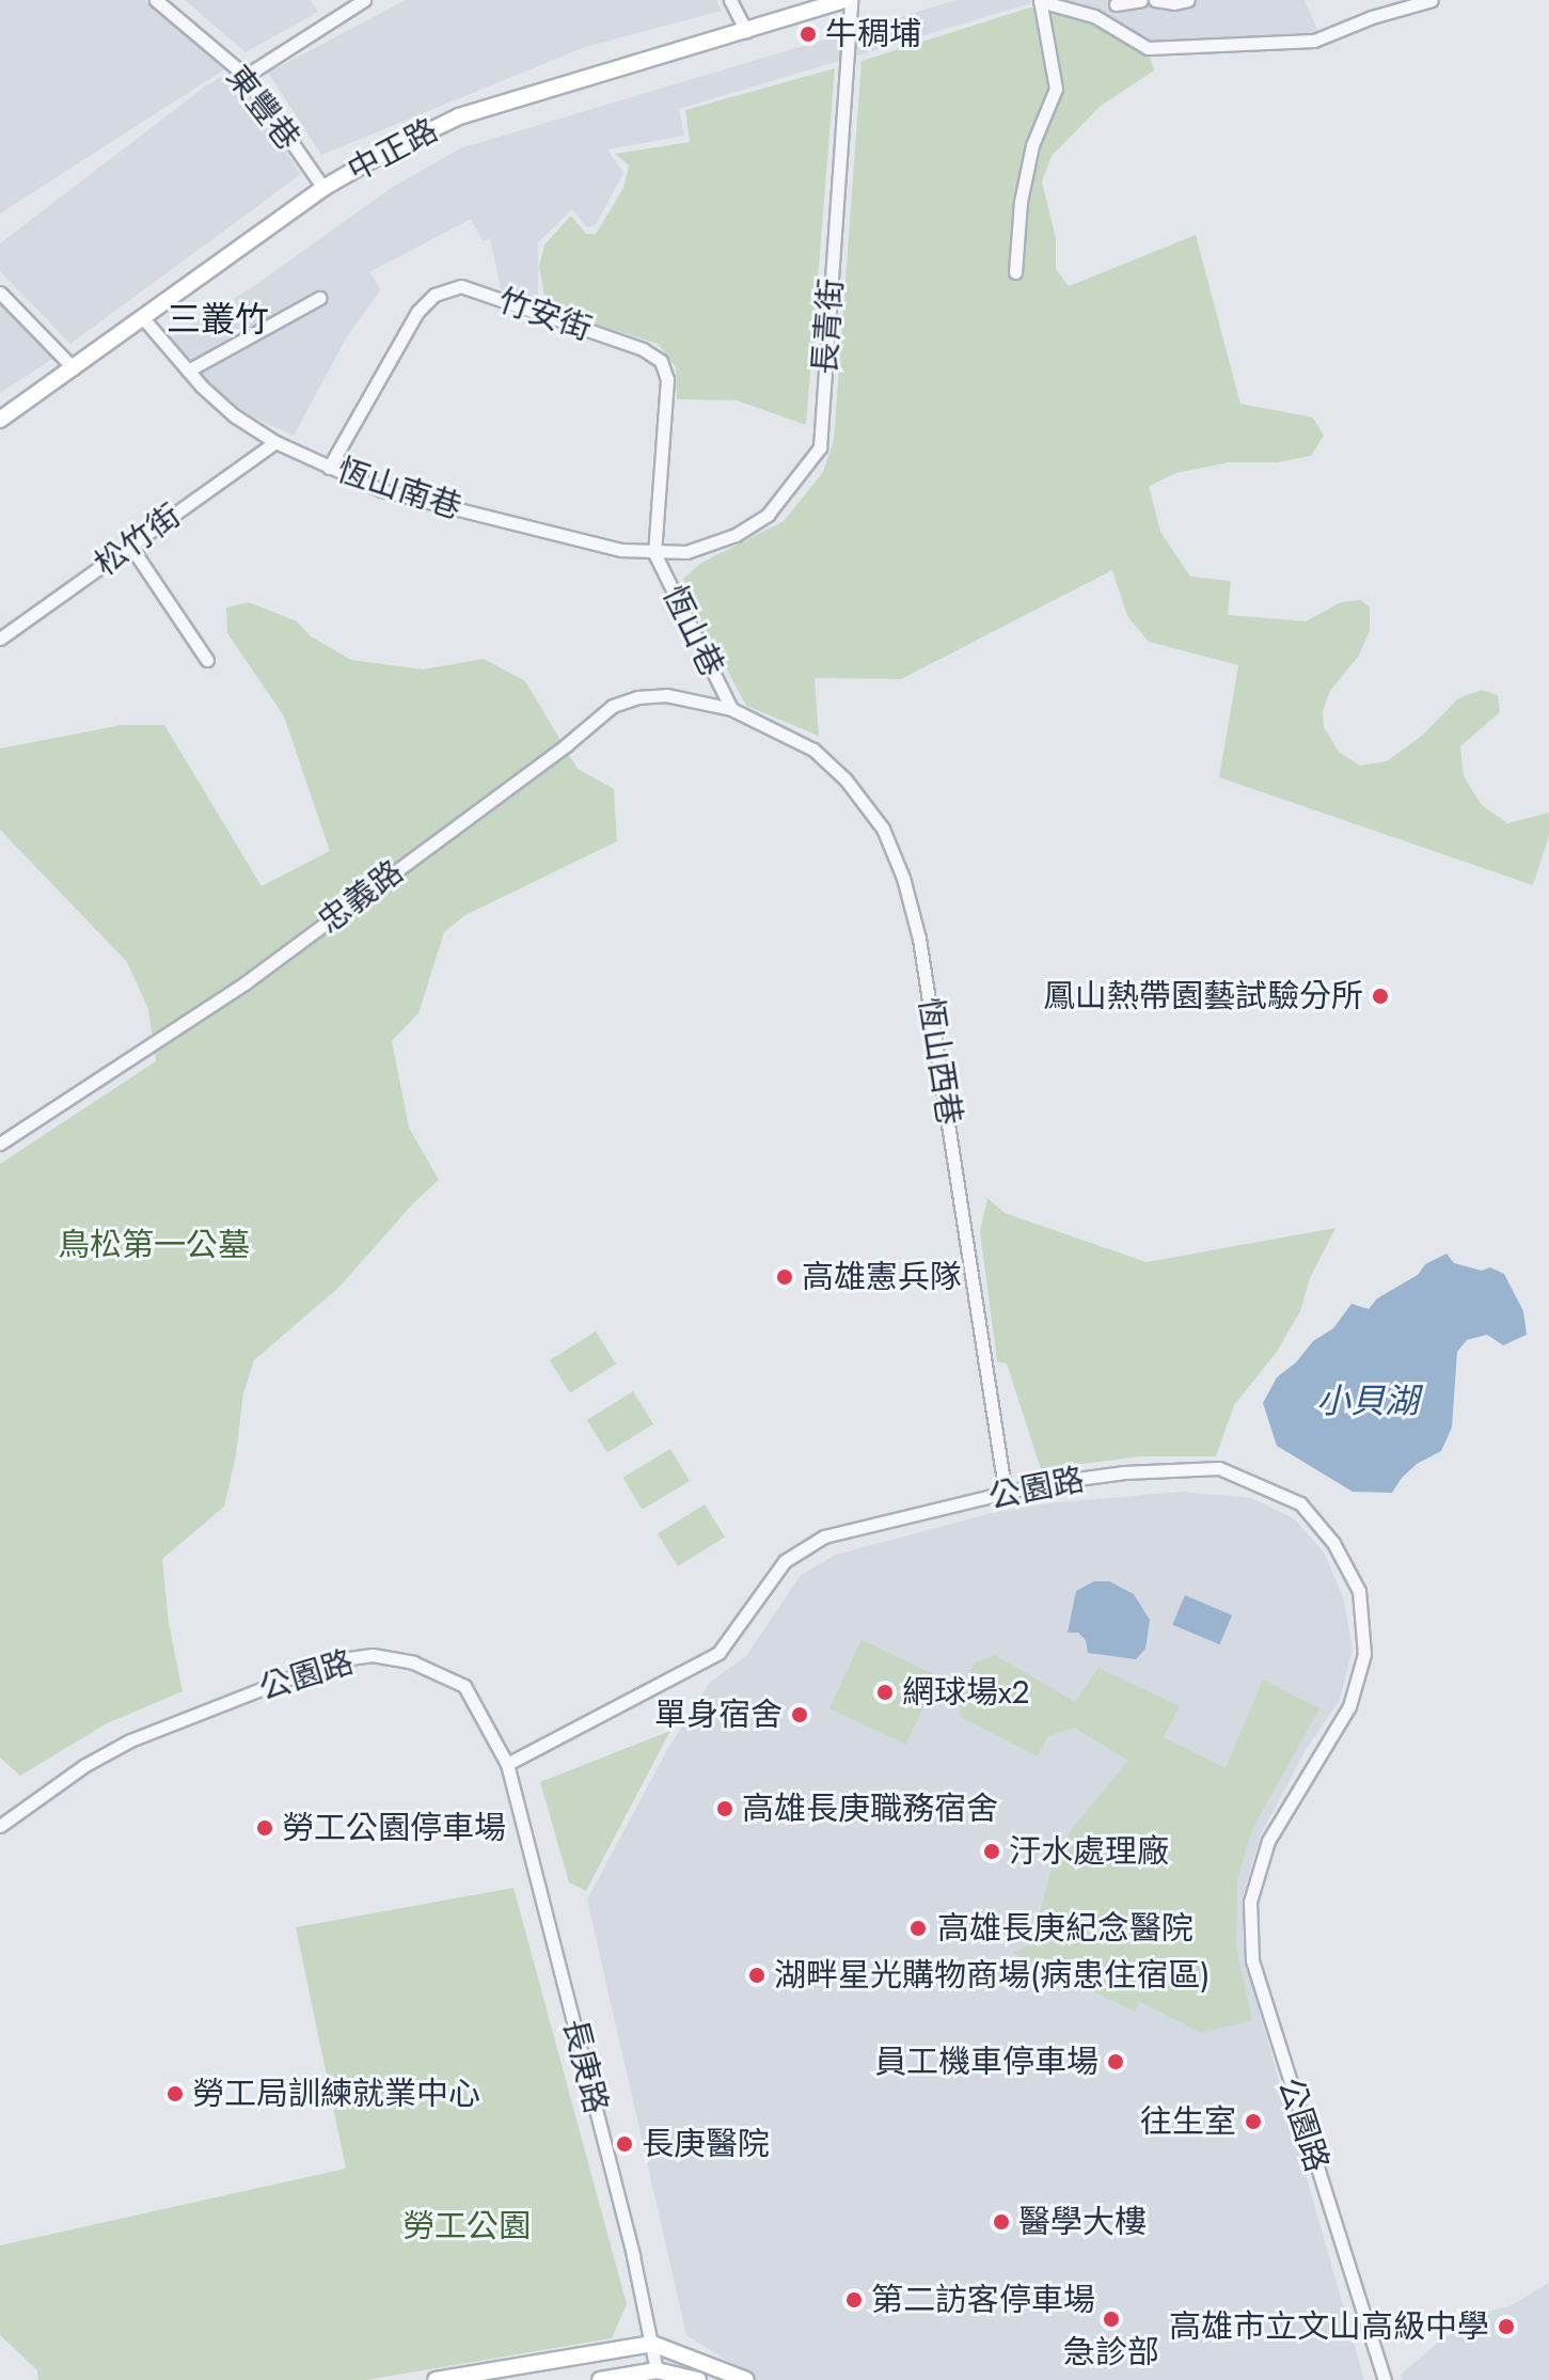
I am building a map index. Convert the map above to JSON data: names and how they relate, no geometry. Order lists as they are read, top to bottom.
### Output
{
  "streets": {
    "main road": ["中正路"],
    "street": [
      "東豐巷",
      "竹安街",
      "長青街",
      "恆山南巷",
      "松竹街",
      "恆山巷",
      "忠義路",
      "恆山西巷",
      "公園路",
      "長庚路"
    ]
  },
  "crossings": [
    ["東豐巷", "中正路"],
    ["中正路", "恆山南巷"],
    ["竹安街", "長青街"],
    ["竹安街", "恆山南巷"],
    ["竹安街", "恆山巷"],
    ["長青街", "恆山南巷"],
    ["長青街", "恆山巷"],
    ["恆山南巷", "松竹街"],
    ["恆山南巷", "恆山巷"],
    ["恆山巷", "忠義路"],
    ["恆山巷", "恆山西巷"],
    ["忠義路", "恆山西巷"],
    ["恆山西巷", "公園路"],
    ["公園路", "長庚路"]
  ],
  "districts": ["三叢竹"],
  "water": ["小貝湖"],
  "parks": ["鳥松第一公墓", "勞工公園"],
  "places": [
    "牛稠埔",
    "鳳山熱帶園藝試驗分所",
    "高雄憲兵隊",
    "網球場x2",
    "單身宿舍",
    "高雄長庚職務宿舍",
    "勞工公園停車場",
    "汙水處理廠",
    "高雄長庚紀念醫院",
    "湖畔星光購物商場(病患住宿區)",
    "員工機車停車場",
    "勞工局訓練就業中心",
    "往生室",
    "長庚醫院",
    "醫學大樓",
    "第二訪客停車場",
    "急診部",
    "高雄市立文山高級中學"
  ]
}
